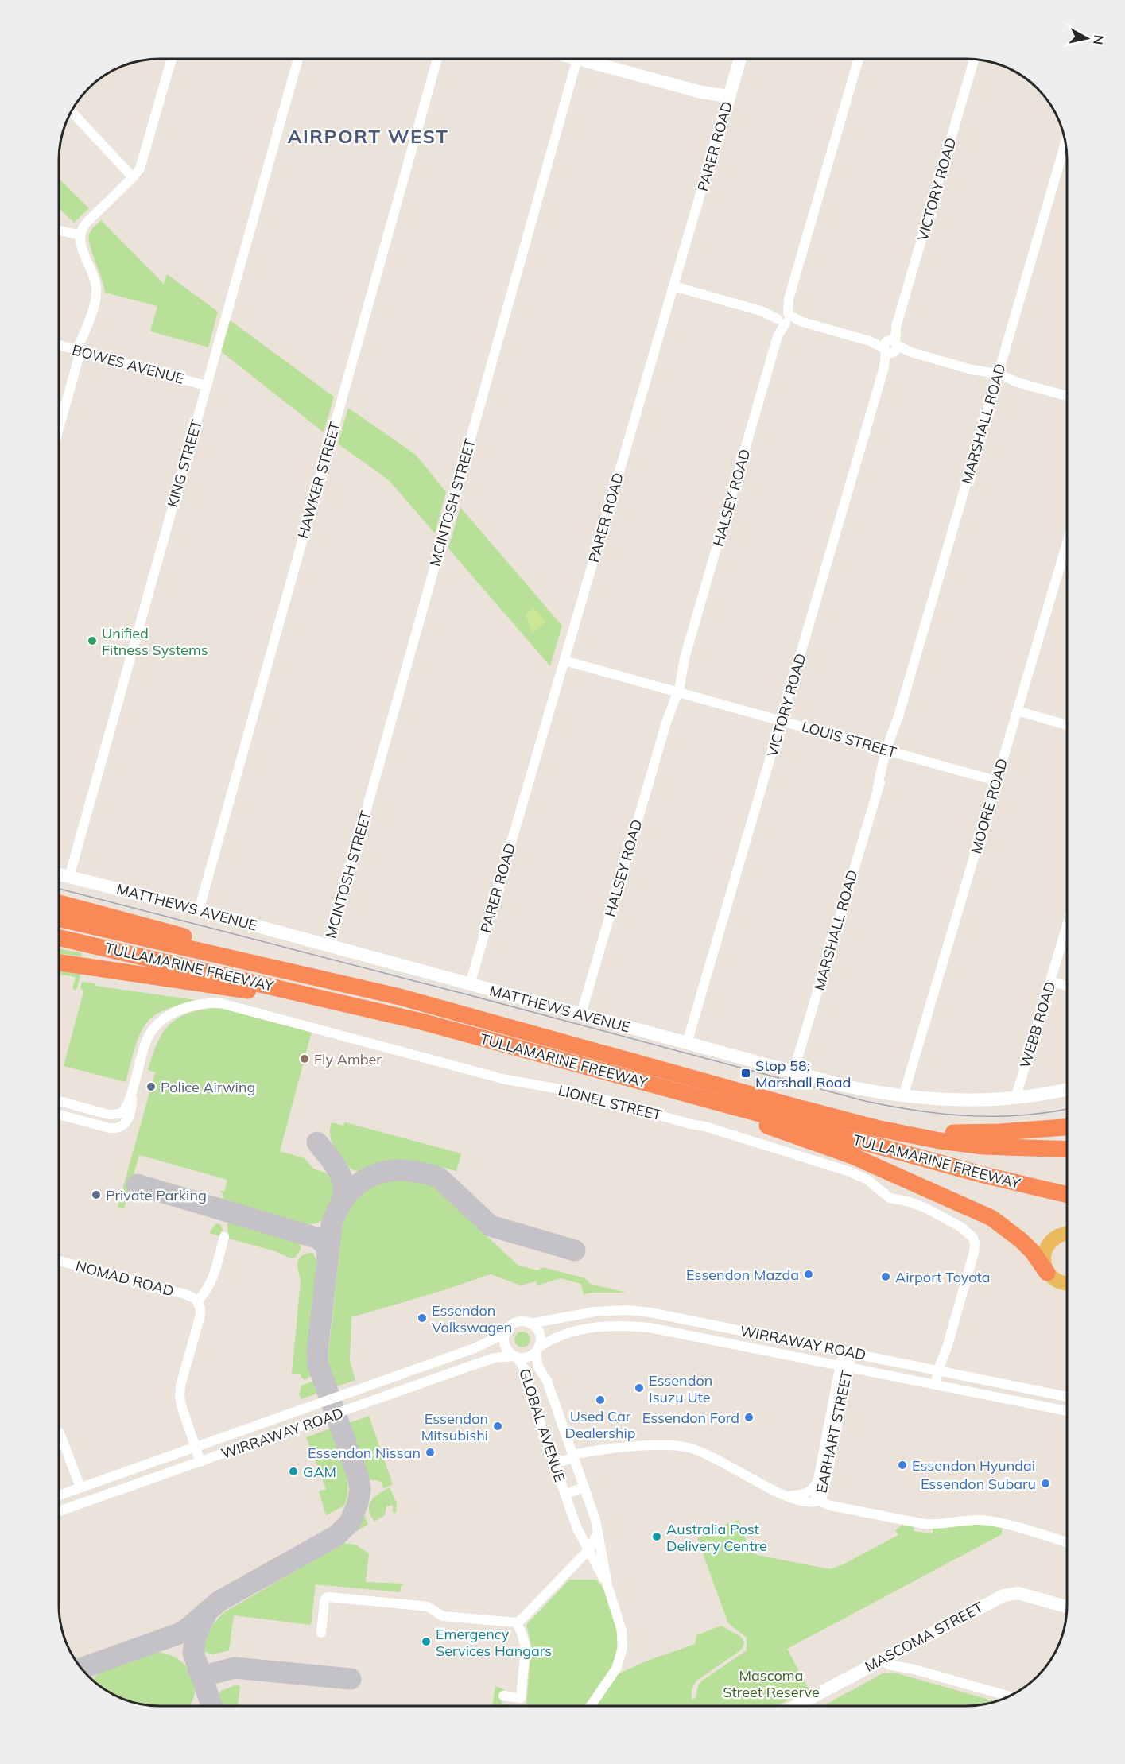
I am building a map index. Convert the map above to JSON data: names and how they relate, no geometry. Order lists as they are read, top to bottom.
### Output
{
  "streets": {
    "highway": ["TULLAMARINE FREEWAY"],
    "main road": ["PARER ROAD", "MATTHEWS AVENUE", "MASCOMA STREET"],
    "street": [
      "VICTORY ROAD",
      "BOWES AVENUE",
      "MARSHALL ROAD",
      "KING STREET",
      "HAWKER STREET",
      "HALSEY ROAD",
      "MCINTOSH STREET",
      "LOUIS STREET",
      "MOORE ROAD",
      "WEBB ROAD",
      "LIONEL STREET",
      "NOMAD ROAD",
      "WIRRAWAY ROAD",
      "GLOBAL AVENUE",
      "EARHART STREET"
    ]
  },
  "crossings": [
    ["PARER ROAD", "LOUIS STREET"],
    ["PARER ROAD", "MATTHEWS AVENUE"],
    ["VICTORY ROAD", "LOUIS STREET"],
    ["VICTORY ROAD", "MATTHEWS AVENUE"],
    ["BOWES AVENUE", "KING STREET"],
    ["MARSHALL ROAD", "LOUIS STREET"],
    ["MARSHALL ROAD", "MATTHEWS AVENUE"],
    ["KING STREET", "MATTHEWS AVENUE"],
    ["HAWKER STREET", "MATTHEWS AVENUE"],
    ["HALSEY ROAD", "LOUIS STREET"],
    ["HALSEY ROAD", "MATTHEWS AVENUE"],
    ["MCINTOSH STREET", "MATTHEWS AVENUE"],
    ["LOUIS STREET", "MOORE ROAD"],
    ["MOORE ROAD", "MATTHEWS AVENUE"],
    ["MATTHEWS AVENUE", "WEBB ROAD"],
    ["LIONEL STREET", "WIRRAWAY ROAD"],
    ["WIRRAWAY ROAD", "GLOBAL AVENUE"],
    ["WIRRAWAY ROAD", "EARHART STREET"],
    ["GLOBAL AVENUE", "EARHART STREET"]
  ],
  "districts": ["AIRPORT WEST"],
  "parks": ["Mascoma Street Reserve"],
  "places": {
    "other": [
      "Unified Fitness Systems",
      "Fly Amber",
      "Police Airwing",
      "Private Parking",
      "Essendon Mazda",
      "Airport Toyota",
      "Essendon Volkswagen",
      "Essendon Isuzu Ute",
      "Used Car Dealership",
      "Essendon Ford",
      "Essendon Mitsubishi",
      "Essendon Nissan",
      "Essendon Hyundai",
      "GAM",
      "Essendon Subaru",
      "Australia Post Delivery Centre",
      "Emergency Services Hangars"
    ],
    "transit": ["Stop 58: Marshall Road"]
  },
  "north": "right"
}
